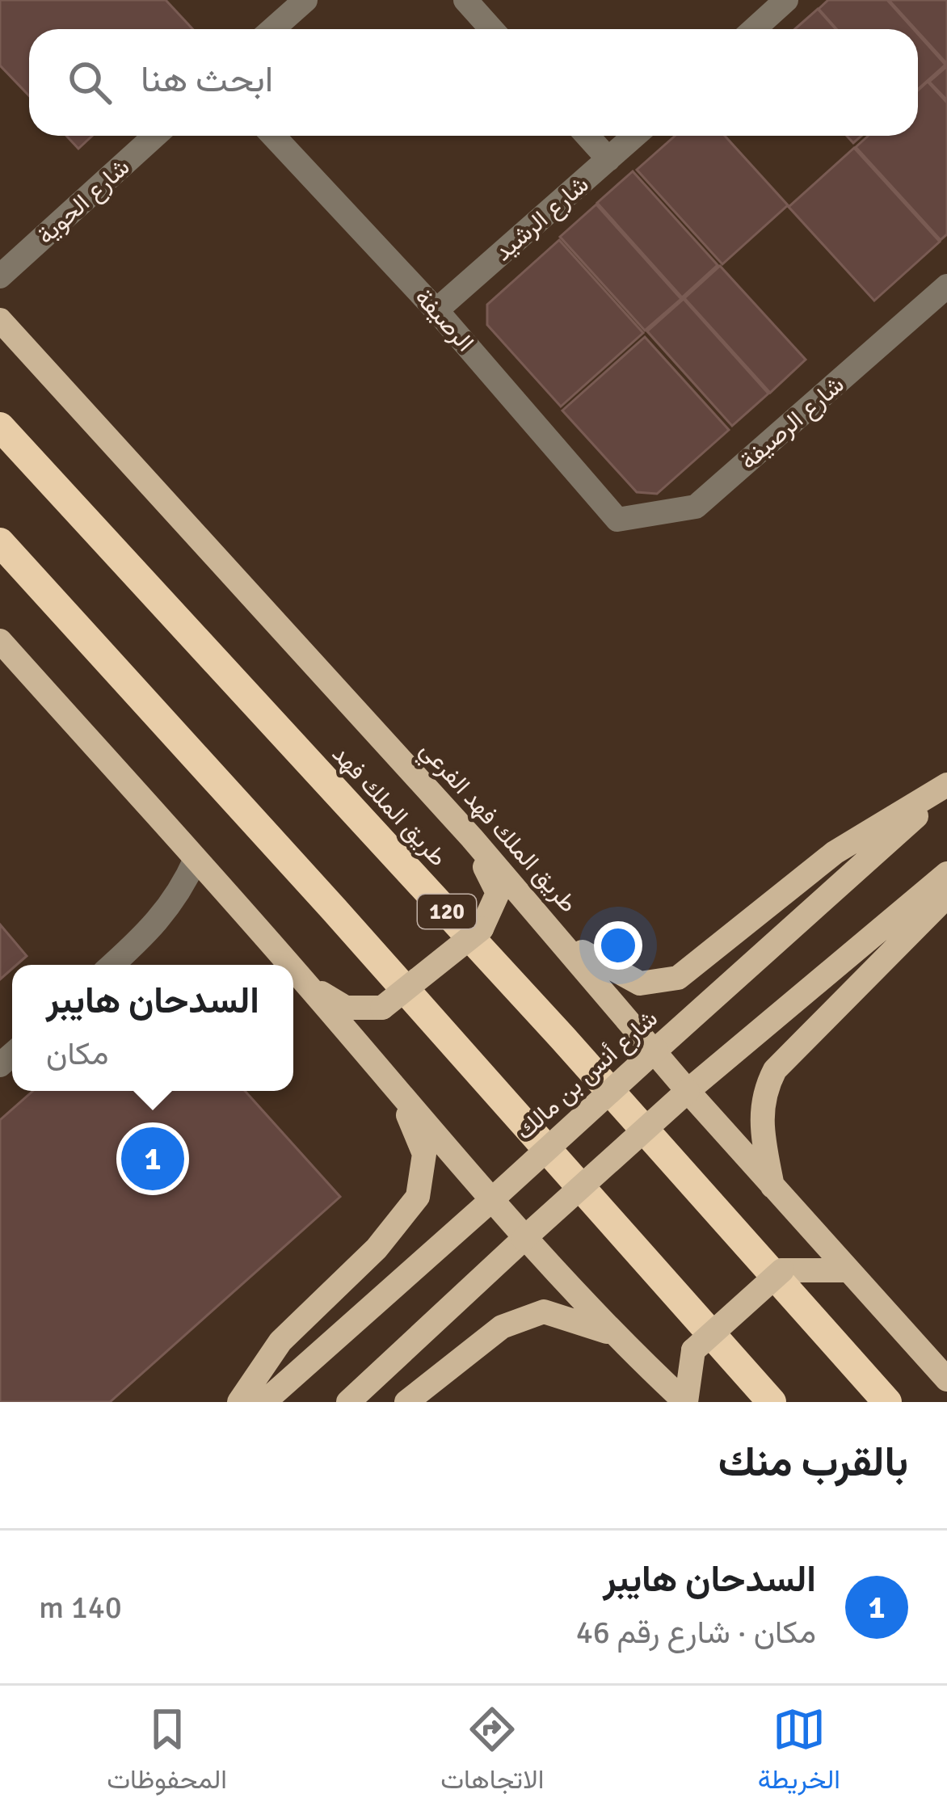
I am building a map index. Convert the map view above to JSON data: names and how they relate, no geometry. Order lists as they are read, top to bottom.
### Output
{
  "streets": {
    "highway": ["طريق الملك فهد", "120"],
    "main road": ["طريق الملك فهد الفرعي", "شارع أنس بن مالك"],
    "street": [
      "شارع الحوية",
      "شارع الرشيد",
      "الرصيفة",
      "شارع الرصيفة"
    ]
  },
  "crossings": [
    ["شارع الرشيد", "الرصيفة"],
    ["الرصيفة", "شارع الرصيفة"],
    ["طريق الملك فهد الفرعي", "شارع أنس بن مالك"]
  ],
  "page": {
    "search": "ابحث هنا",
    "popup": ["السدحان هايبر", "مكان"],
    "pins": "1",
    "heading": "بالقرب منك",
    "list": [
      {
        "mark": "1",
        "name": "السدحان هايبر",
        "note": "مكان · شارع رقم 46",
        "value": "140 m"
      }
    ],
    "nav": ["الخريطة", "الاتجاهات", "المحفوظات"]
  }
}
